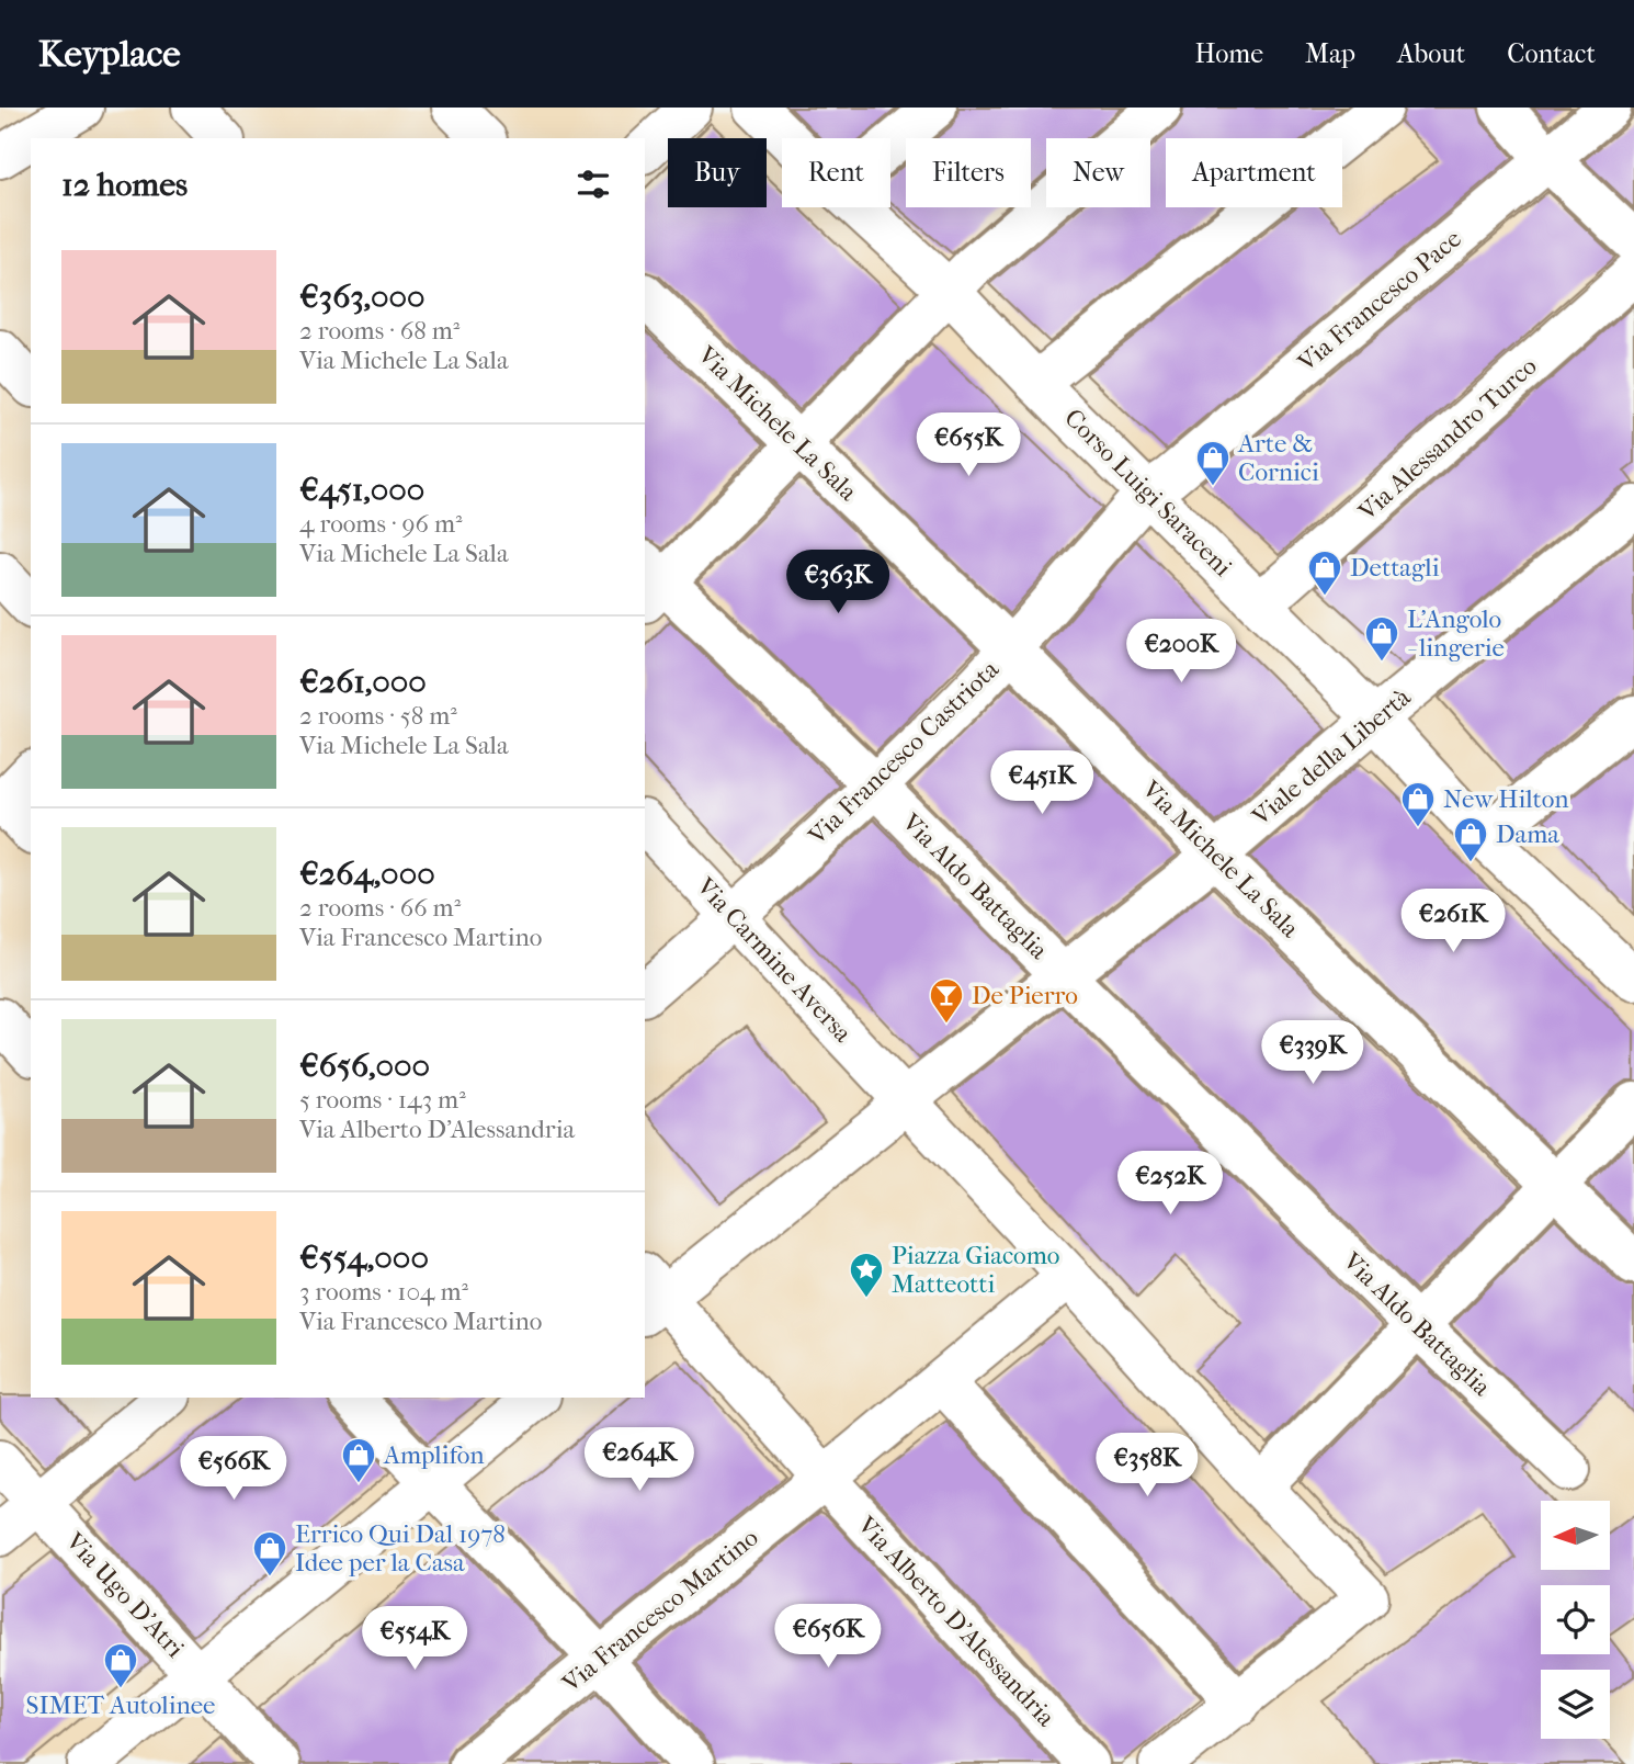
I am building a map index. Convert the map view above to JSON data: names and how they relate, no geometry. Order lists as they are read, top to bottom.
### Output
{
  "streets": {
    "street": [
      "Via Francesco Pace",
      "Via Michele La Sala",
      "Via Alessandro Turco",
      "Corso Luigi Saraceni",
      "Via Francesco Castriota",
      "Viale della Libertà",
      "Via Aldo Battaglia",
      "Via Carmine Aversa",
      "Via Ugo D'Atri",
      "Via Francesco Martino",
      "Via Alberto D'Alessandria"
    ]
  },
  "crossings": [
    ["Via Francesco Pace", "Corso Luigi Saraceni"],
    ["Via Francesco Pace", "Via Francesco Castriota"],
    ["Via Michele La Sala", "Via Francesco Castriota"],
    ["Via Michele La Sala", "Viale della Libertà"],
    ["Via Alessandro Turco", "Corso Luigi Saraceni"],
    ["Corso Luigi Saraceni", "Via Francesco Castriota"],
    ["Corso Luigi Saraceni", "Viale della Libertà"],
    ["Via Francesco Castriota", "Via Aldo Battaglia"],
    ["Via Francesco Castriota", "Via Carmine Aversa"],
    ["Viale della Libertà", "Via Aldo Battaglia"],
    ["Viale della Libertà", "Via Carmine Aversa"],
    ["Via Francesco Martino", "Via Alberto D'Alessandria"]
  ],
  "places": {
    "shop": [
      "Arte & Cornici",
      "Dettagli",
      "L'Angolo - lingerie",
      "New Hilton",
      "Dama",
      "Amplifon",
      "Errico Qui Dal 1978 Idee per la Casa",
      "SIMET Autolinee"
    ],
    "bar": ["De Pierro"],
    "place": ["Piazza Giacomo Matteotti"]
  },
  "north": "left",
  "page": {
    "header": "Keyplace",
    "nav": [
      "Home",
      "Map",
      "About",
      "Contact"
    ],
    "chip": [
      "Buy",
      "Rent",
      "Filters",
      "New",
      "Apartment"
    ],
    "heading": "12 homes",
    "list": [
      {
        "name": "€363,000",
        "note": "2 rooms · 68 m² · Via Michele La Sala"
      },
      {
        "name": "€451,000",
        "note": "4 rooms · 96 m² · Via Michele La Sala"
      },
      {
        "name": "€261,000",
        "note": "2 rooms · 58 m² · Via Michele La Sala"
      },
      {
        "name": "€264,000",
        "note": "2 rooms · 66 m² · Via Francesco Martino"
      },
      {
        "name": "€656,000",
        "note": "5 rooms · 143 m² · Via Alberto D'Alessandria"
      },
      {
        "name": "€554,000",
        "note": "3 rooms · 104 m² · Via Francesco Martino"
      }
    ],
    "price": [
      "€655K",
      "€363K",
      "€200K",
      "€451K",
      "€261K",
      "€339K",
      "€252K",
      "€264K",
      "€358K",
      "€566K",
      "€656K",
      "€554K"
    ]
  }
}
